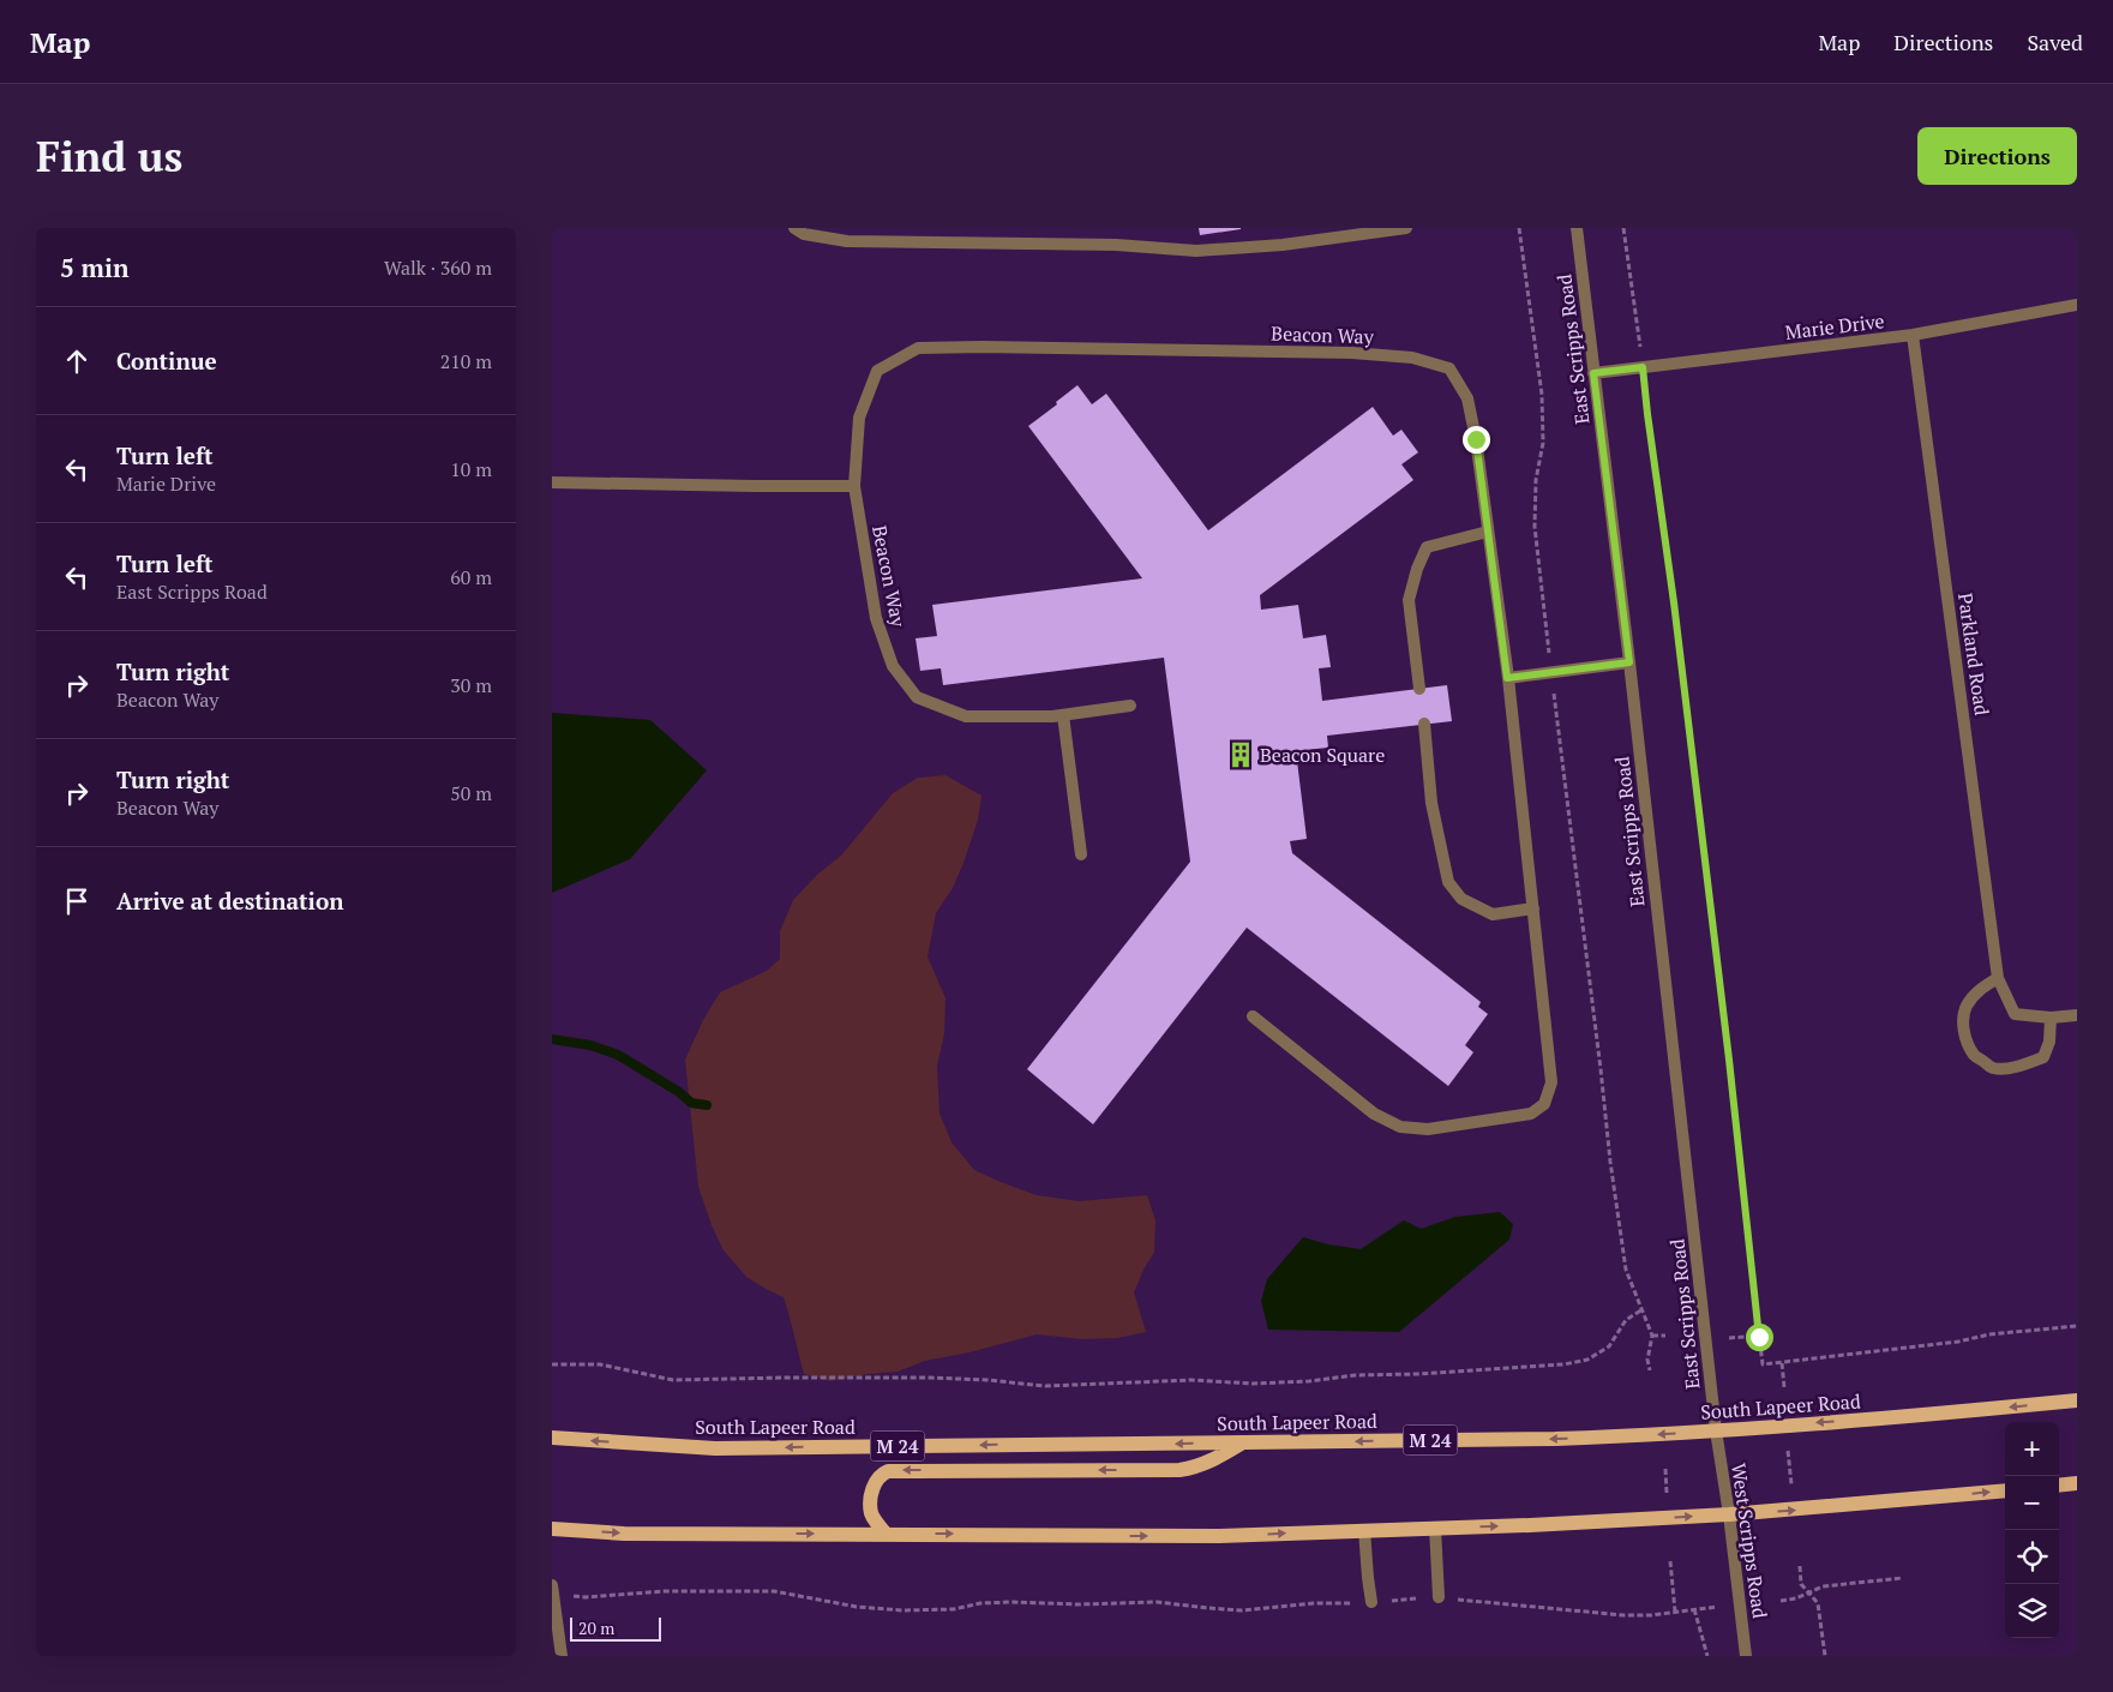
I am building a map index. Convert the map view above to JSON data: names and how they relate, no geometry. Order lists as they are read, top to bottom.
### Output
{
  "streets": {
    "main road": ["South Lapeer Road", "M 24"],
    "street": [
      "Marie Drive",
      "Beacon Way",
      "East Scripps Road",
      "Parkland Road",
      "West Scripps Road"
    ]
  },
  "crossings": [
    ["Marie Drive", "East Scripps Road"],
    ["Marie Drive", "Parkland Road"],
    ["East Scripps Road", "South Lapeer Road"],
    ["East Scripps Road", "West Scripps Road"],
    ["South Lapeer Road", "West Scripps Road"]
  ],
  "places": {
    "building": ["Beacon Square"]
  },
  "scale_bar": "20 m",
  "page": {
    "header": "Map",
    "nav": ["Map", "Directions", "Saved"],
    "buttons": "Directions",
    "title": "Find us",
    "heading": ["5 min", "Walk · 360 m"],
    "list": [
      ["Continue", "210 m"],
      ["Turn left", "Marie Drive", "10 m"],
      ["Turn left", "East Scripps Road", "60 m"],
      ["Turn right", "Beacon Way", "30 m"],
      ["Turn right", "Beacon Way", "50 m"],
      "Arrive at destination"
    ],
    "map_buttons": ["+", "−"],
    "scale": "20 m"
  }
}
